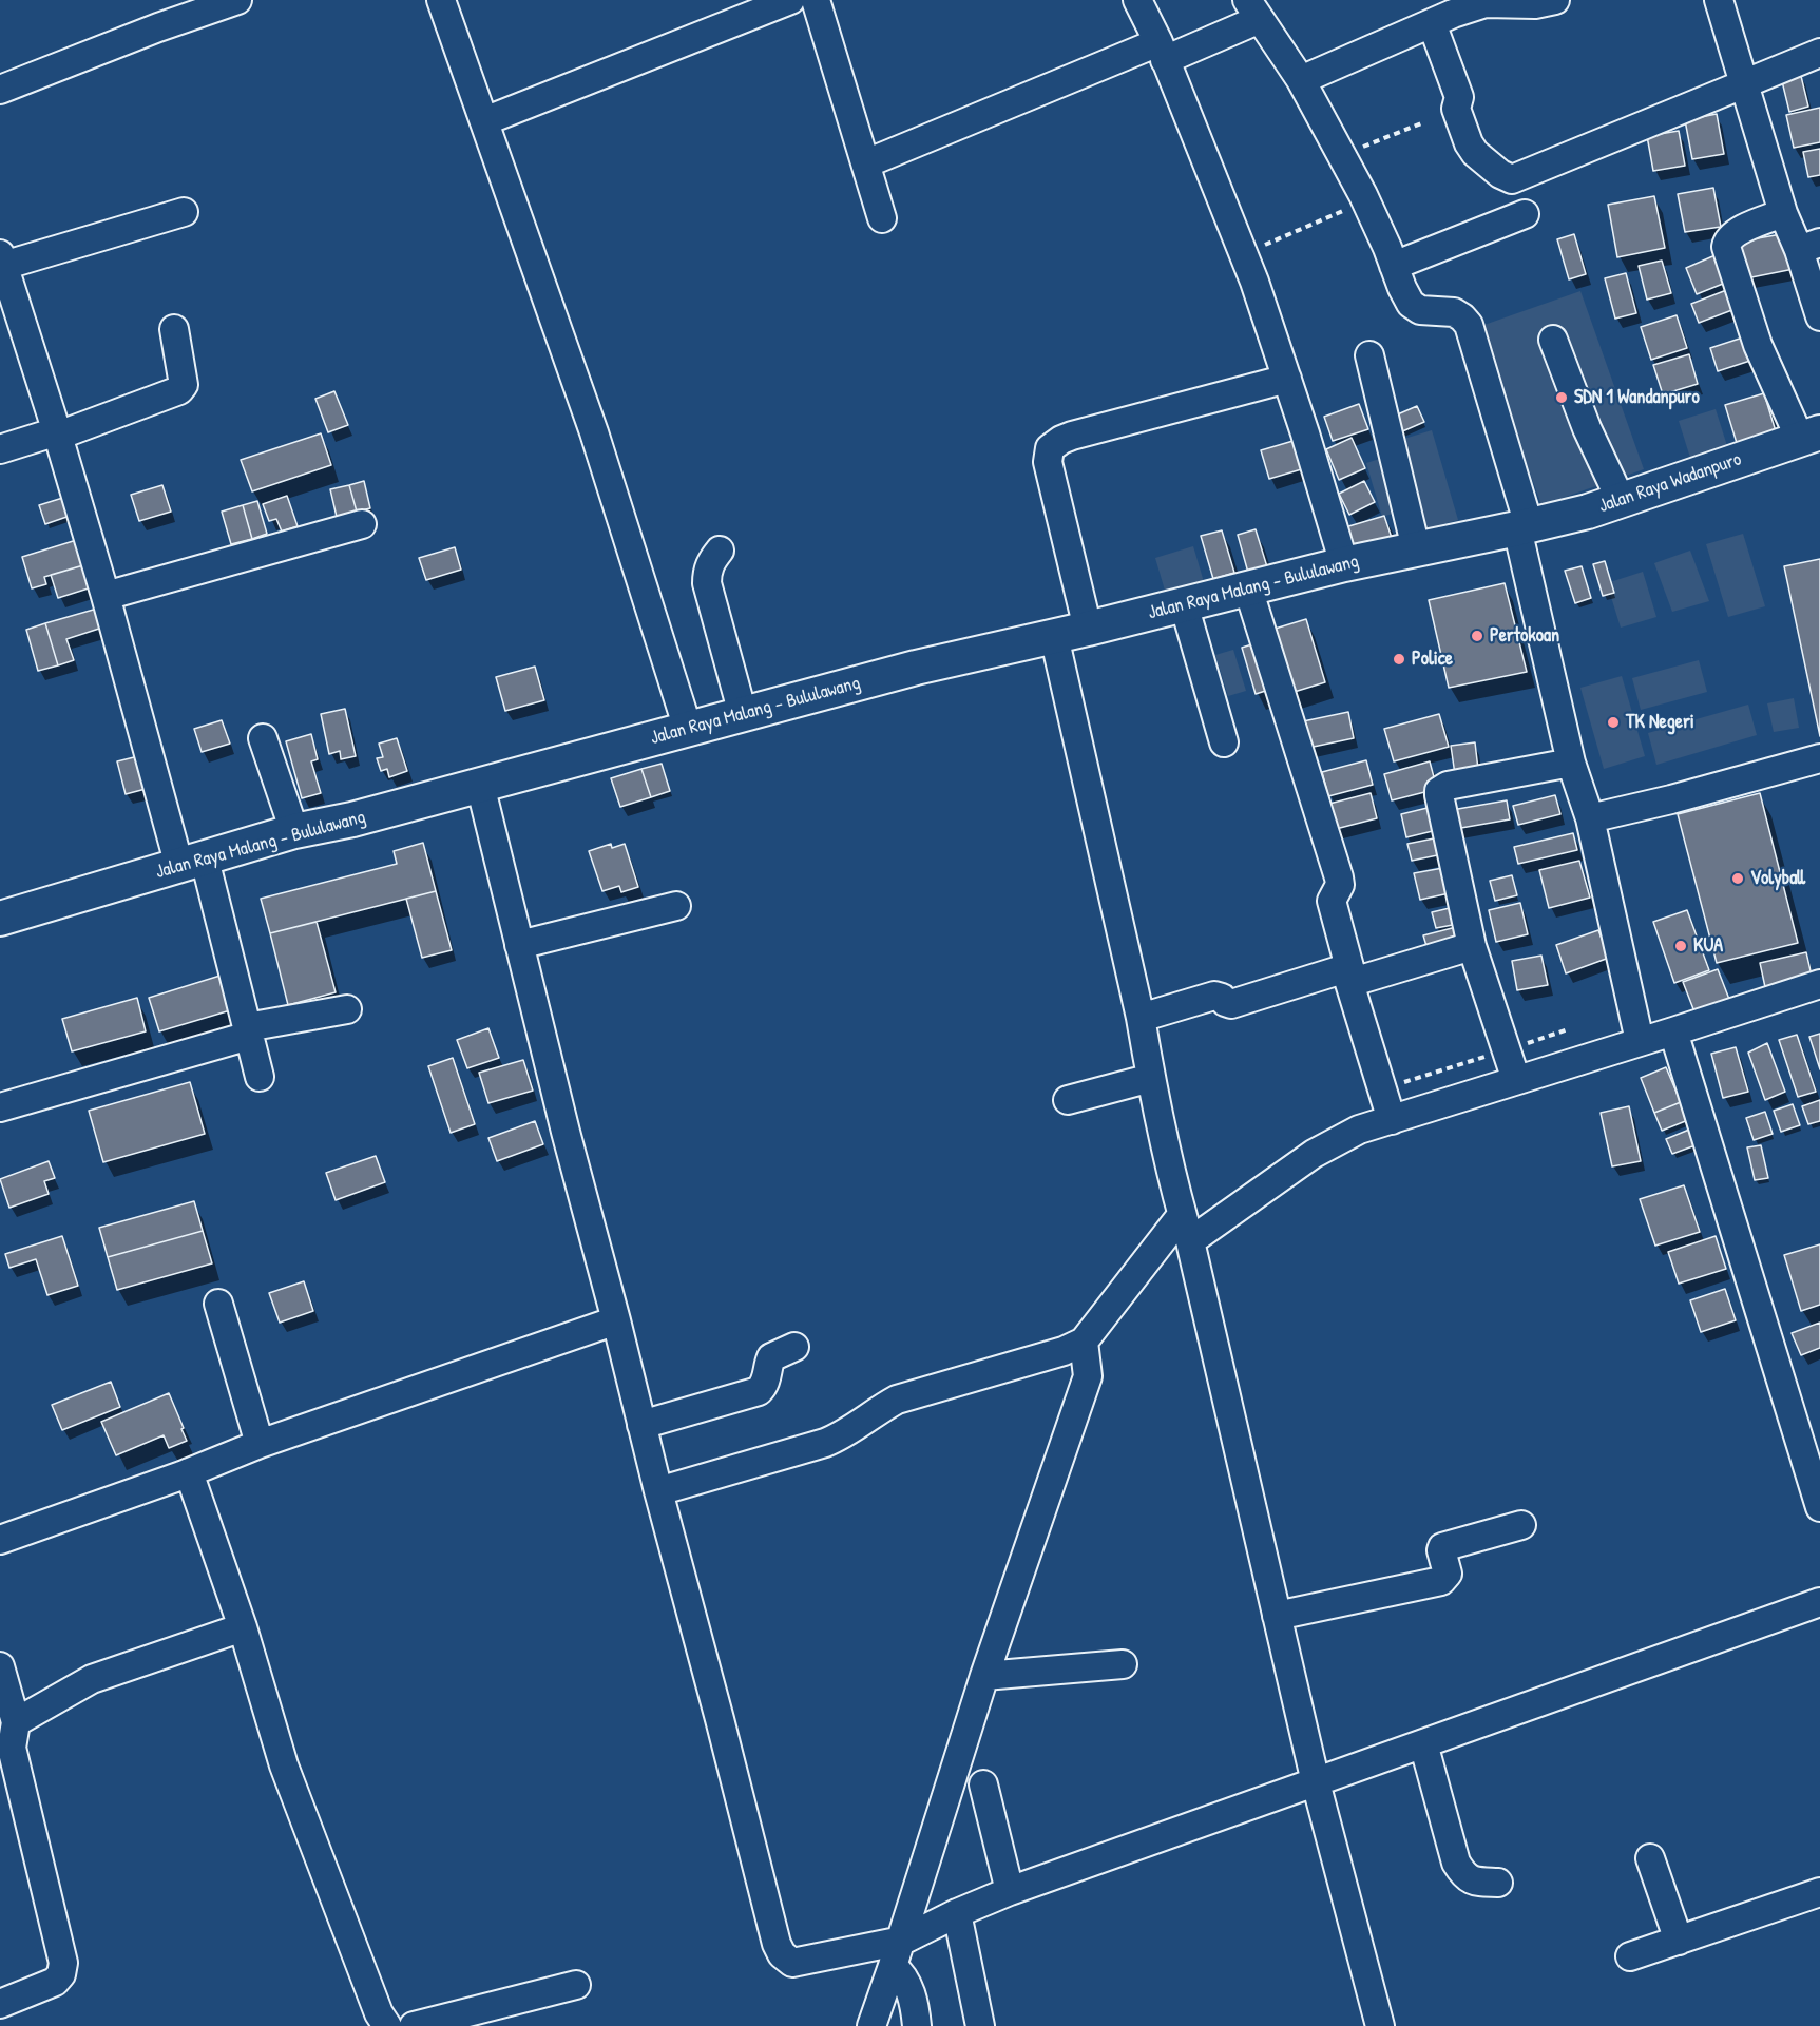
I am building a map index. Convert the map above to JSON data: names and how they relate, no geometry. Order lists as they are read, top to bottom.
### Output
{
  "streets": {
    "main road": ["Jalan Raya Wadanpuro", "Jalan Raya Malang - Bululawang"]
  },
  "crossings": [
    ["Jalan Raya Wadanpuro", "Jalan Raya Malang - Bululawang"]
  ],
  "places": [
    "SDN 1 Wandanpuro",
    "Pertokoan",
    "Police",
    "TK Negeri",
    "Volyball",
    "KUA"
  ]
}
